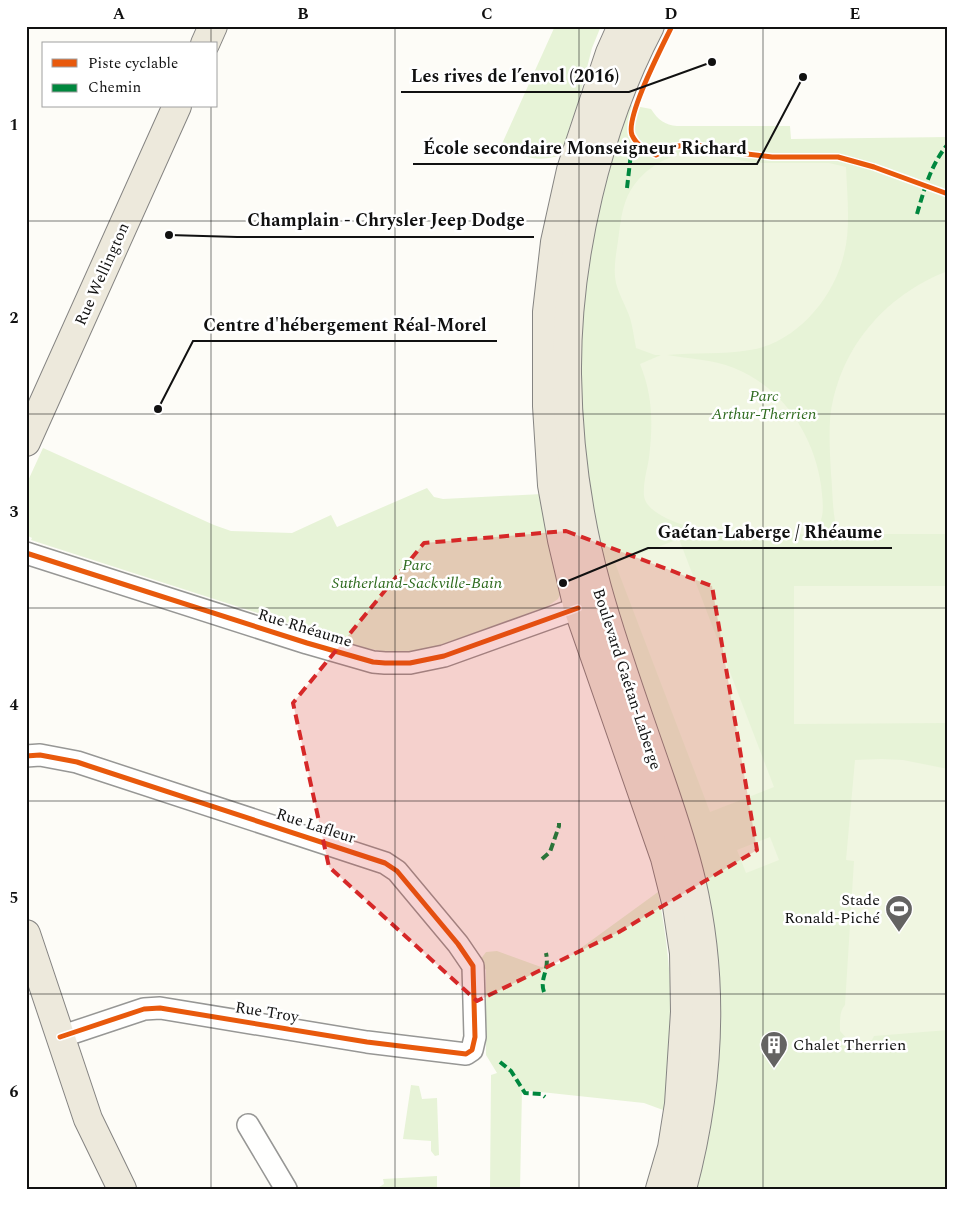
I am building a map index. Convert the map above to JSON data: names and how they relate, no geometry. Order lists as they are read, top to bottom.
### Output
{
  "streets": {
    "main road": ["Rue Wellington", "Boulevard Gaétan-Laberge"],
    "street": ["Rue Rhéaume", "Rue Lafleur", "Rue Troy"]
  },
  "crossings": [
    ["Rue Rhéaume", "Boulevard Gaétan-Laberge"],
    ["Rue Lafleur", "Rue Troy"]
  ],
  "parks": ["Parc Arthur-Therrien", "Parc Sutherland-Sackville-Bain"],
  "places": {
    "other": [
      "Les rives de l’envol (2016)",
      "École secondaire Monseigneur Richard",
      "Champlain - Chrysler Jeep Dodge",
      "Centre d'hébergement Réal-Morel",
      "Gaétan-Laberge / Rhéaume"
    ],
    "sports": ["Stade Ronald-Piché"],
    "building": ["Chalet Therrien"]
  },
  "legend": ["Piste cyclable", "Chemin"],
  "grid": {
    "columns": [
      "A",
      "B",
      "C",
      "D",
      "E"
    ],
    "rows": [
      "1",
      "2",
      "3",
      "4",
      "5",
      "6"
    ]
  }
}
